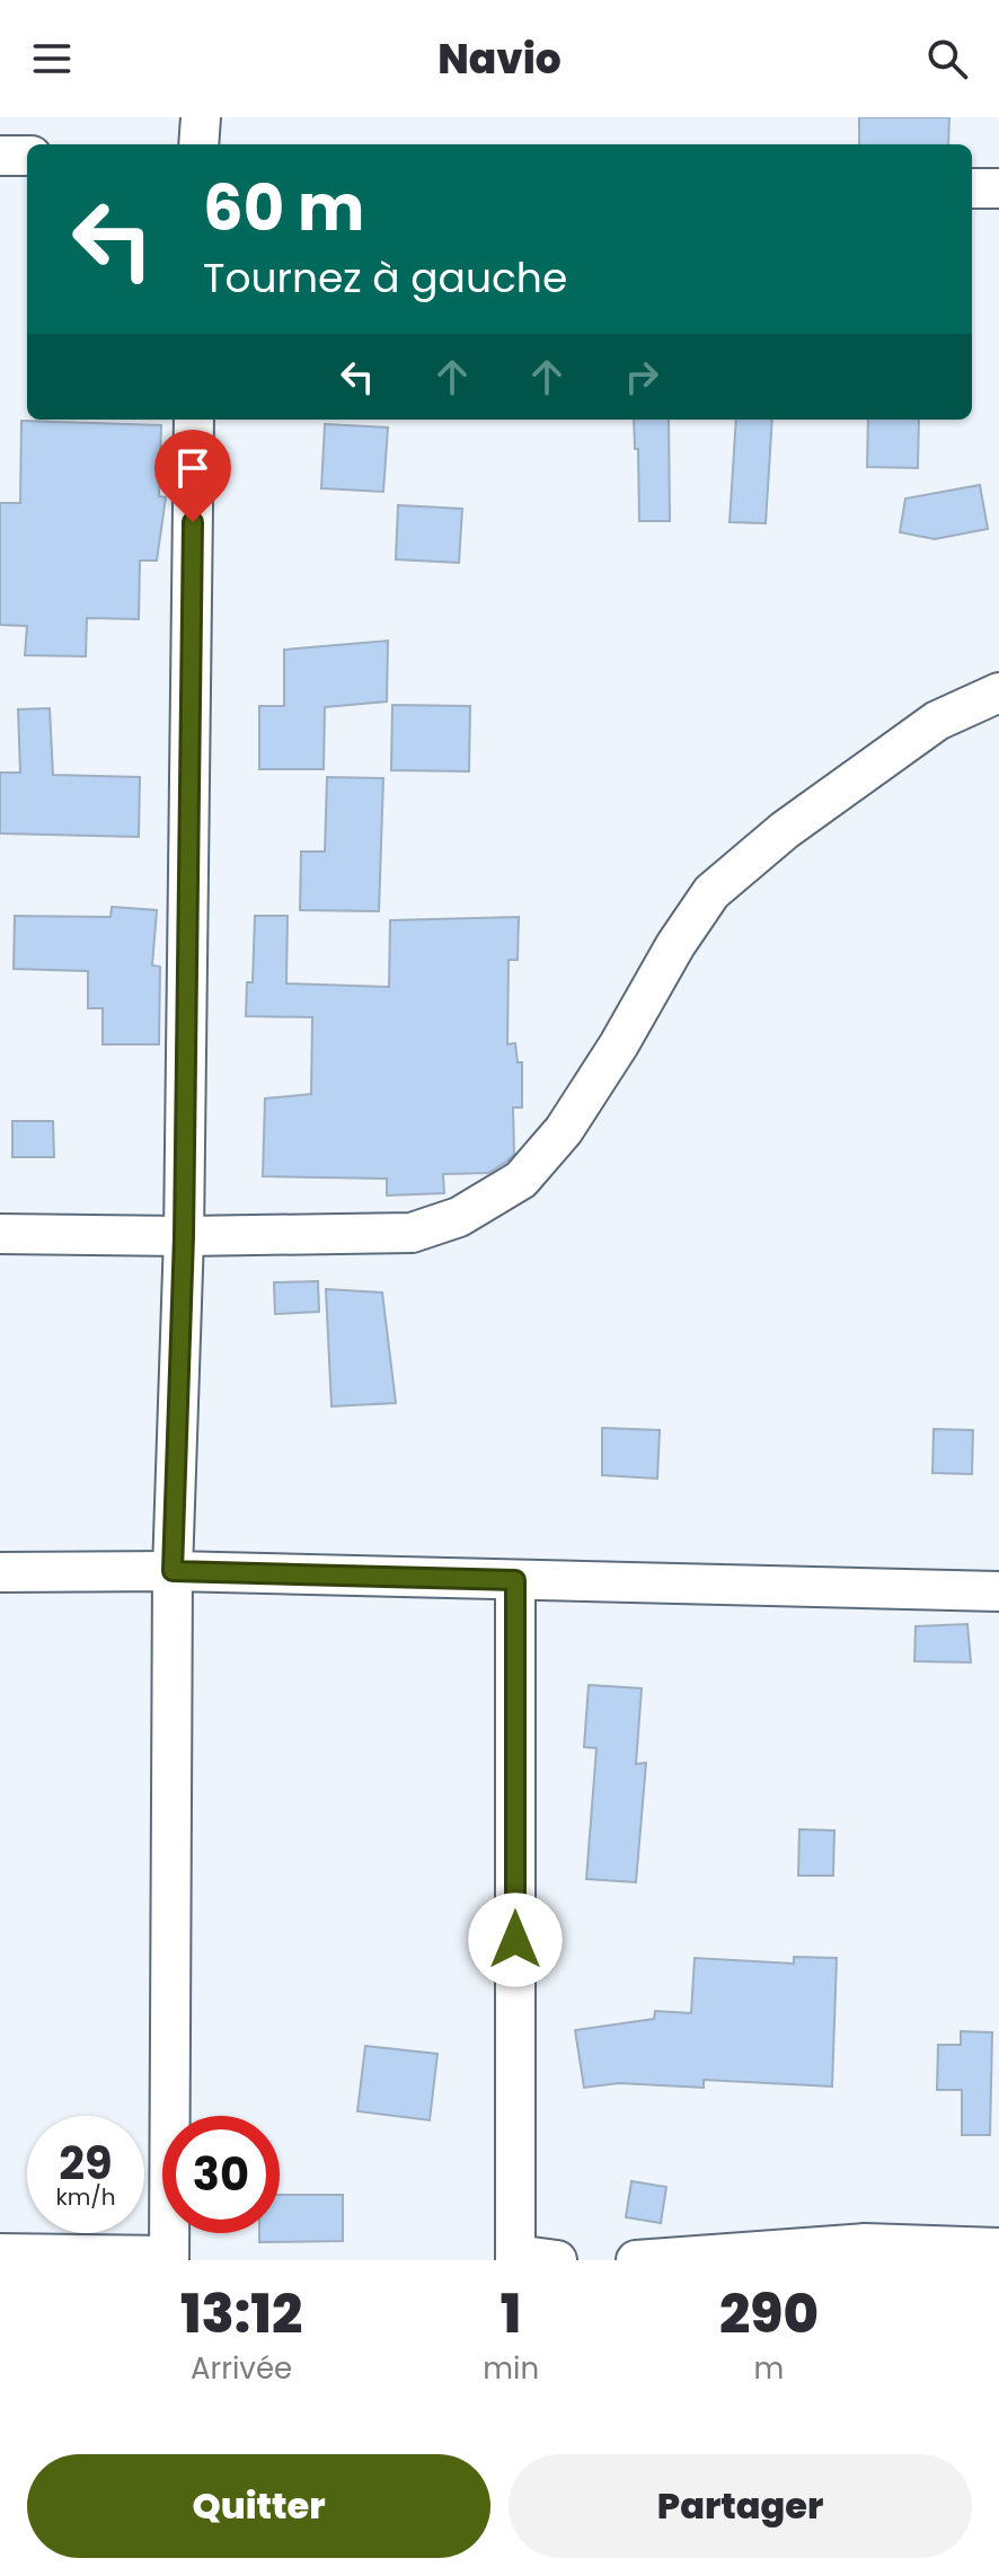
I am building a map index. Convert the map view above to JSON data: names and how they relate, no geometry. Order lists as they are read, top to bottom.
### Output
{
  "page": {
    "header": "Navio",
    "turn": ["60 m", "Tournez à gauche"],
    "speed": "29 km/h",
    "limit": "30",
    "eta": [
      "13:12",
      "Arrivée",
      "1",
      "min",
      "290",
      "m"
    ],
    "buttons": ["Quitter", "Partager"]
  }
}
